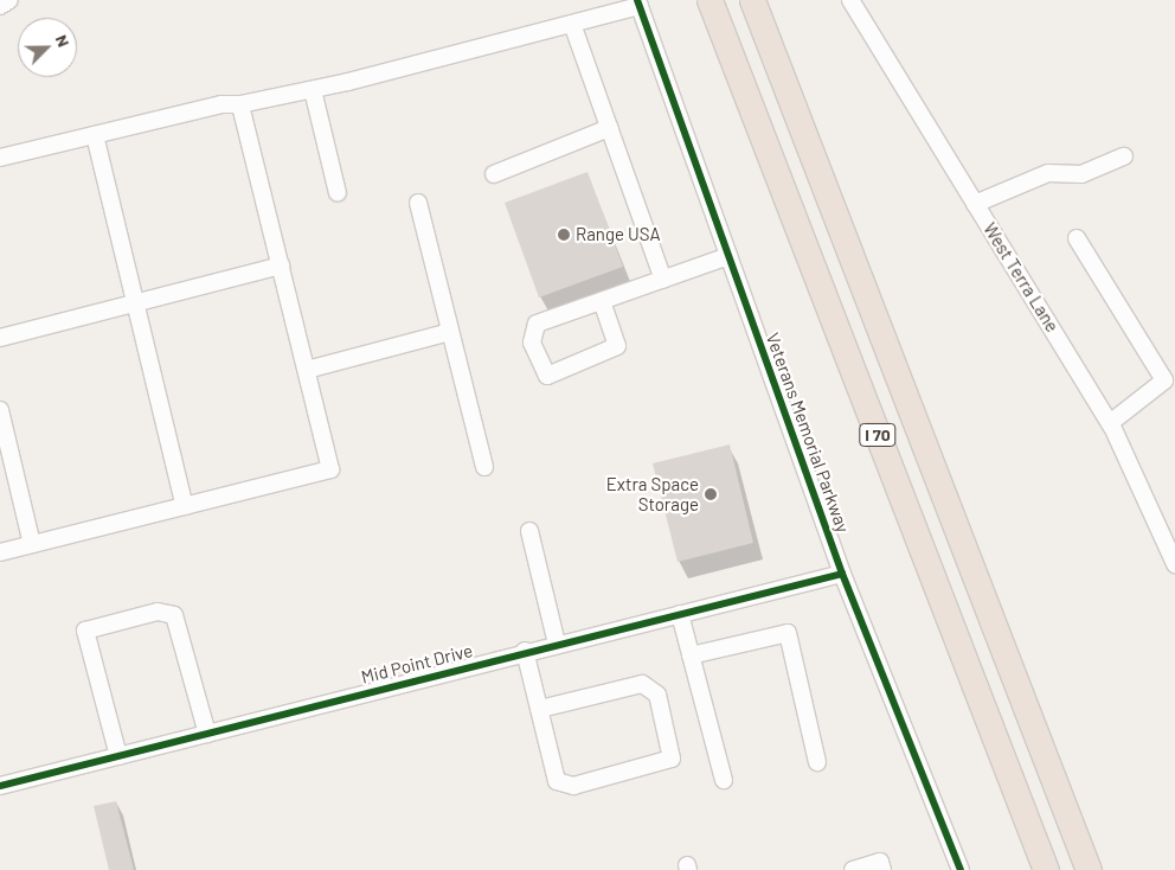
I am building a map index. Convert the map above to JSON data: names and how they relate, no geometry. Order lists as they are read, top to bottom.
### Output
{
  "streets": {
    "highway": ["I 70"],
    "street": ["West Terra Lane", "Veterans Memorial Parkway", "Mid Point Drive"]
  },
  "crossings": [
    ["Veterans Memorial Parkway", "Mid Point Drive"]
  ],
  "places": ["Range USA", "Extra Space Storage"],
  "north": "top right"
}
